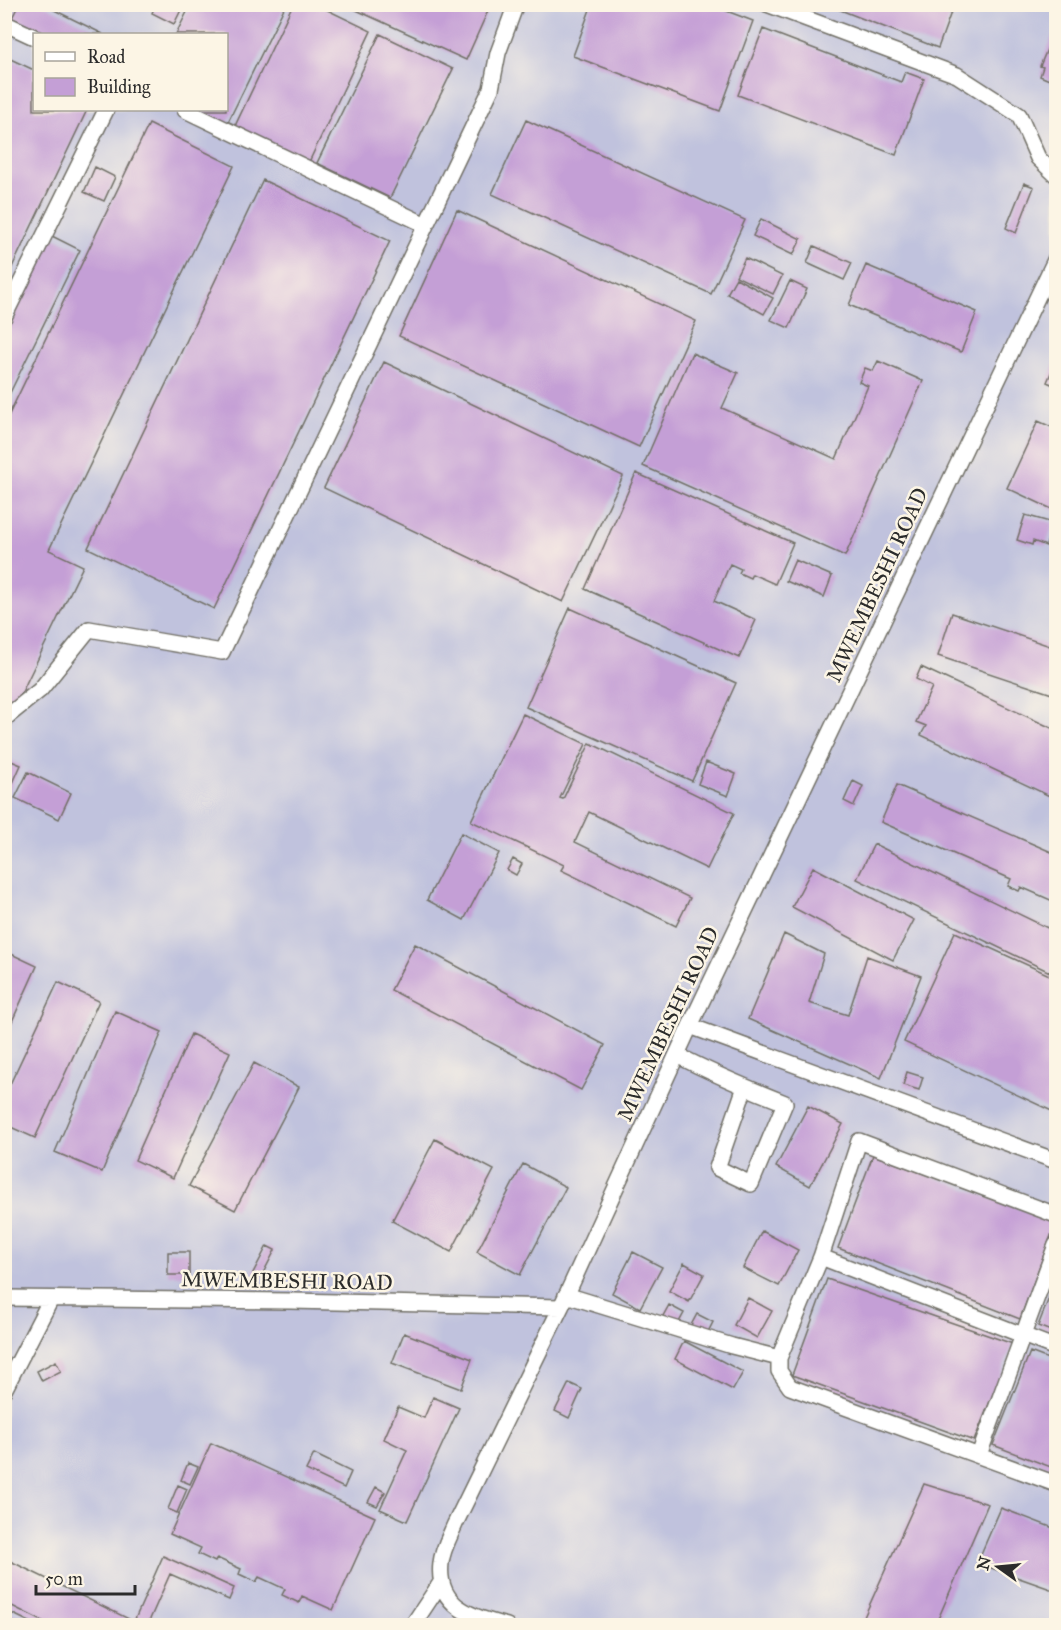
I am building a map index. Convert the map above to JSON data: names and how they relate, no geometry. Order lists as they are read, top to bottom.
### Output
{
  "streets": {
    "street": ["MWEMBESHI ROAD"]
  },
  "legend": ["Road", "Building"],
  "scale_bar": "50 m",
  "north": "left"
}
